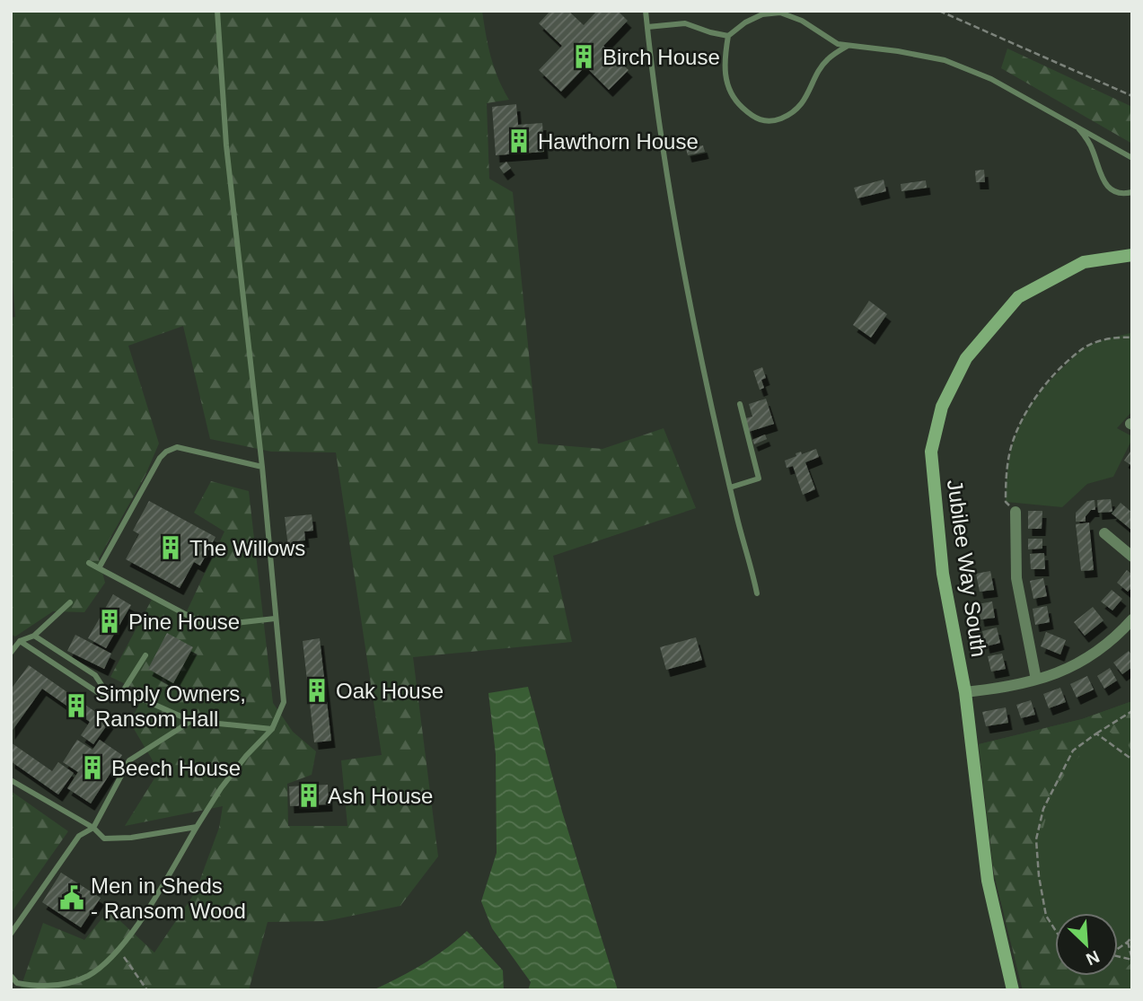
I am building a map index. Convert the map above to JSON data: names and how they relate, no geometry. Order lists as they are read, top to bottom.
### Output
{
  "streets": {
    "street": ["Jubilee Way South"]
  },
  "places": {
    "building": [
      "Birch House",
      "Hawthorn House",
      "The Willows",
      "Pine House",
      "Oak House",
      "Simply Owners, Ransom Hall",
      "Beech House",
      "Ash House"
    ],
    "public building": ["Men in Sheds - Ransom Wood"]
  },
  "north": "bottom right"
}
